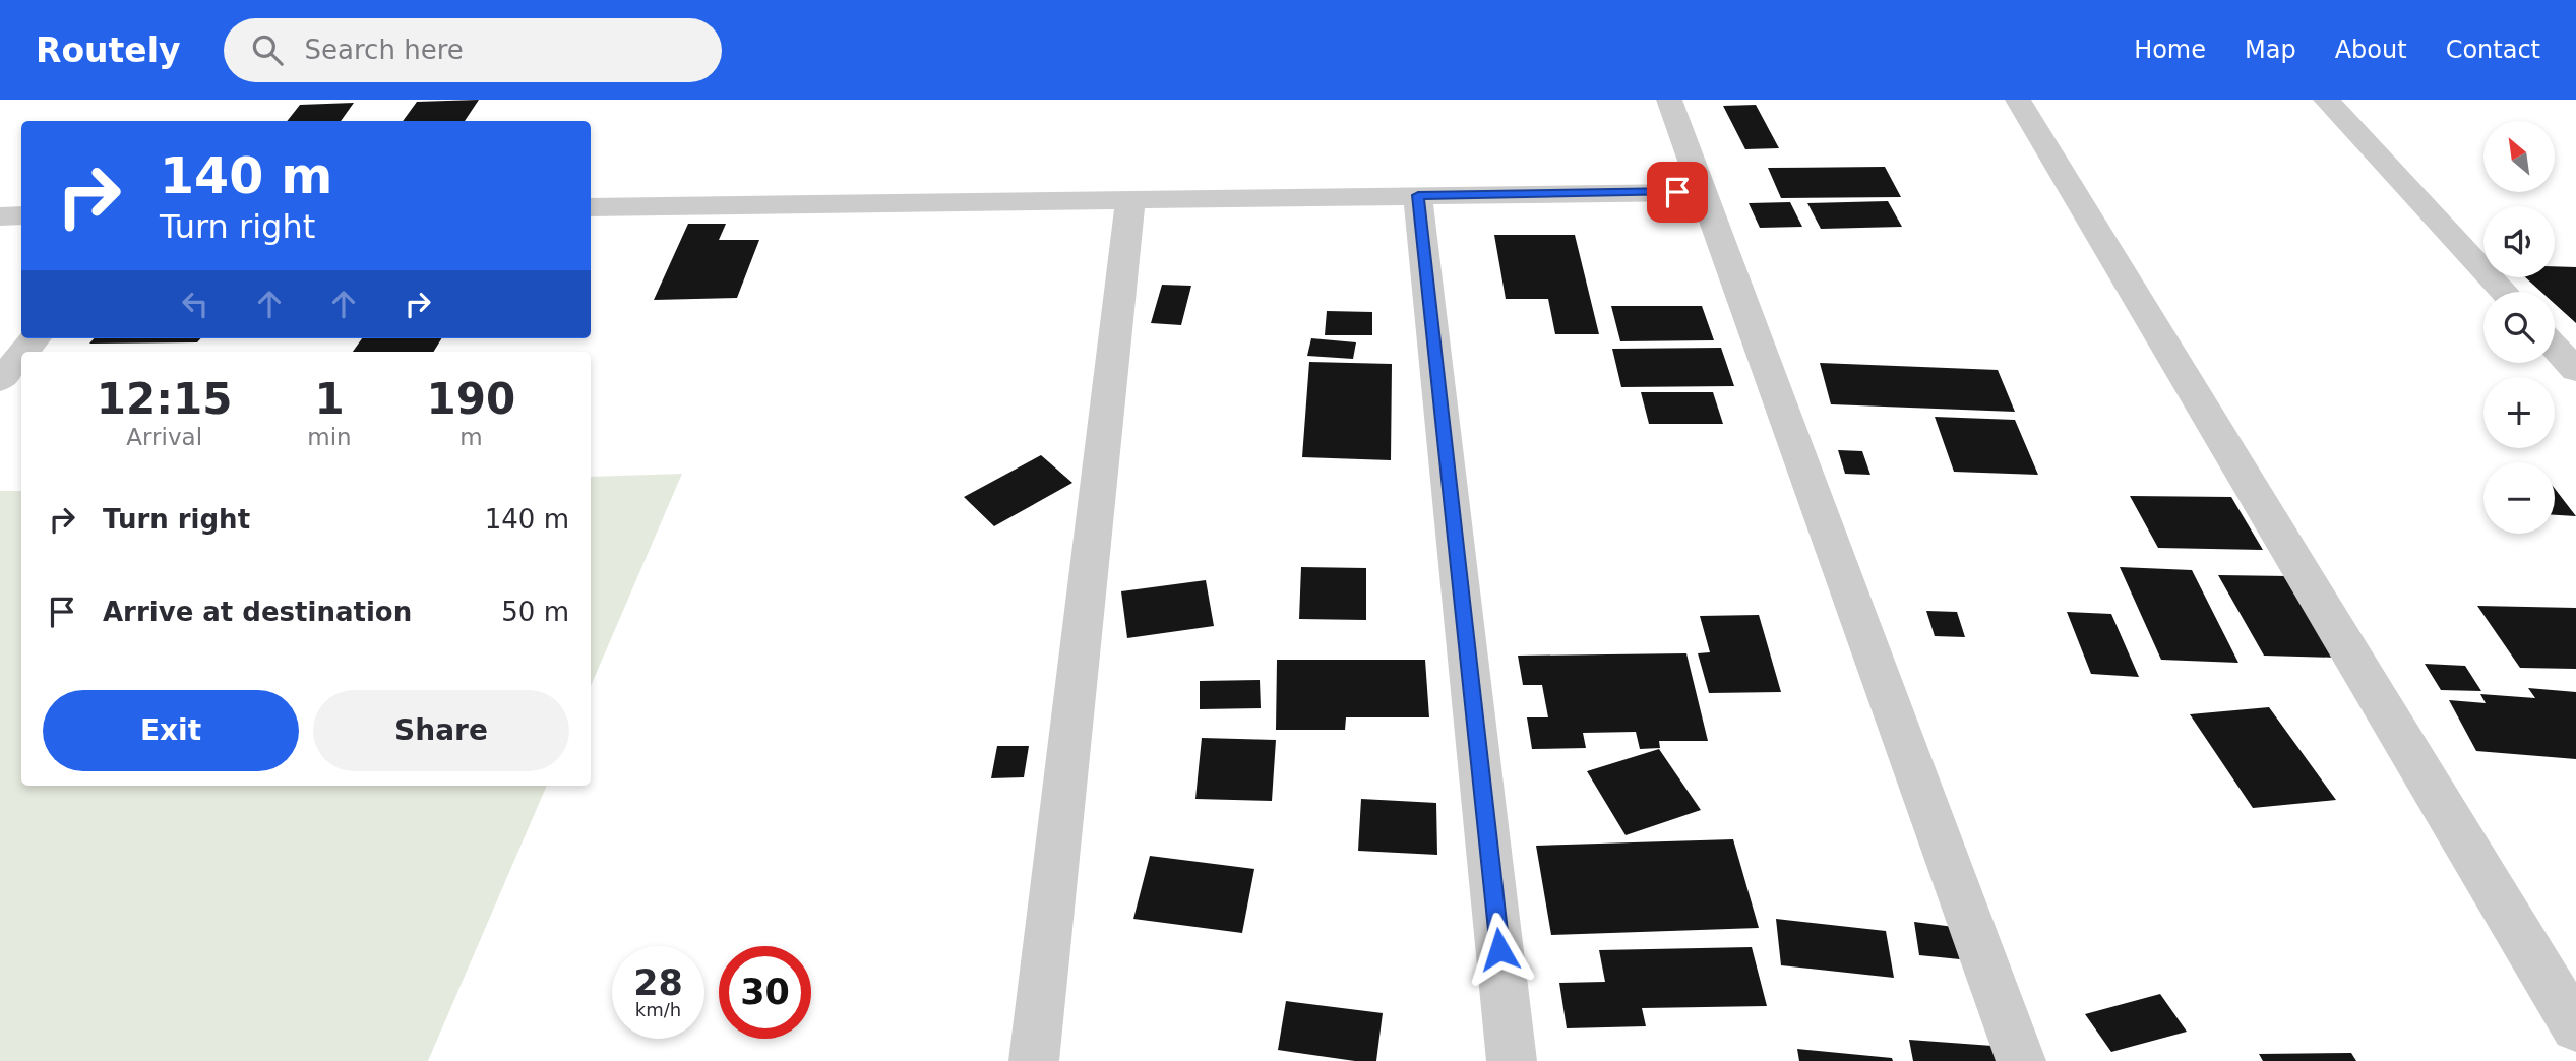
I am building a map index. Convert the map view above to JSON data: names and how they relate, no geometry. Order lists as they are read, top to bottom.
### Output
{
  "north": "top left",
  "page": {
    "header": "Routely",
    "search": "Search here",
    "nav": [
      "Home",
      "Map",
      "About",
      "Contact"
    ],
    "map_buttons": ["+", "−"],
    "turn": ["140 m", "Turn right"],
    "eta": [
      "12:15",
      "Arrival",
      "1",
      "min",
      "190",
      "m"
    ],
    "list": [
      {
        "name": "Turn right",
        "value": "140 m"
      },
      {
        "name": "Arrive at destination",
        "value": "50 m"
      }
    ],
    "buttons": ["Exit", "Share"],
    "speed": "28 km/h",
    "limit": "30"
  }
}
